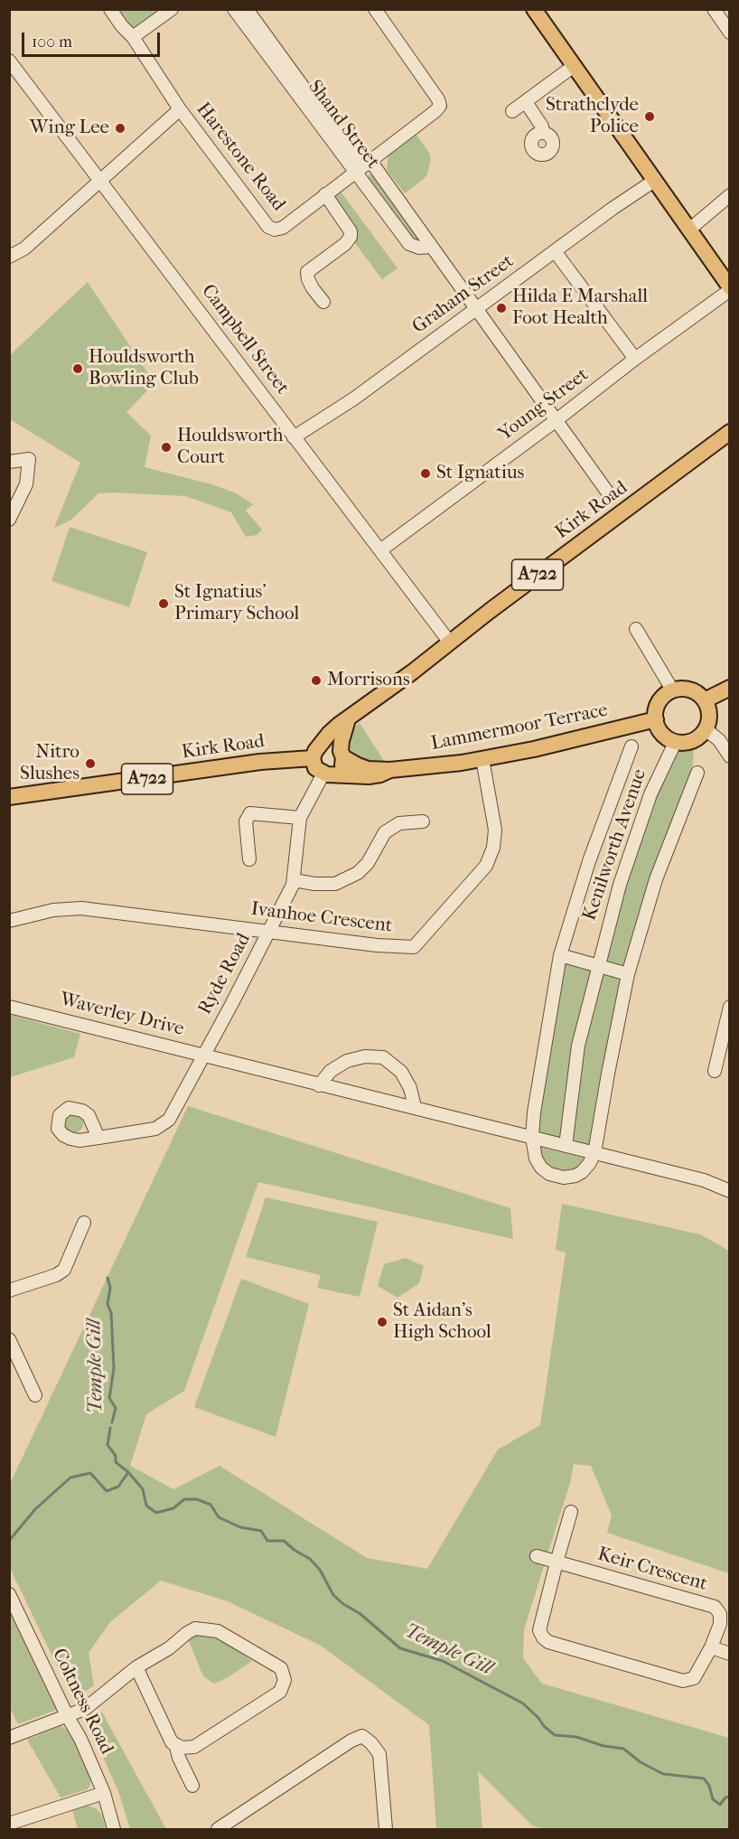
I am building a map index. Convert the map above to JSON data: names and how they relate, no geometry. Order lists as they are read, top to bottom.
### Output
{
  "streets": {
    "main road": ["Kirk Road", "A722", "Lammermoor Terrace"],
    "street": [
      "Shand Street",
      "Harestone Road",
      "Graham Street",
      "Campbell Street",
      "Young Street",
      "Kenilworth Avenue",
      "Ivanhoe Crescent",
      "Ryde Road",
      "Waverley Drive",
      "Keir Crescent",
      "Coltness Road"
    ]
  },
  "crossings": [
    ["Shand Street", "Harestone Road"],
    ["Shand Street", "Graham Street"],
    ["Shand Street", "Young Street"],
    ["Graham Street", "Campbell Street"],
    ["Campbell Street", "Young Street"],
    ["Campbell Street", "Kirk Road"],
    ["Kirk Road", "Lammermoor Terrace"],
    ["Kirk Road", "Ryde Road"],
    ["Lammermoor Terrace", "Kenilworth Avenue"],
    ["Lammermoor Terrace", "Ivanhoe Crescent"],
    ["Lammermoor Terrace", "Ryde Road"],
    ["Kenilworth Avenue", "Waverley Drive"],
    ["Ivanhoe Crescent", "Ryde Road"],
    ["Ryde Road", "Waverley Drive"]
  ],
  "water": ["Temple Gill"],
  "places": [
    "Strathclyde Police",
    "Wing Lee",
    "Hilda E Marshall Foot Health",
    "Houldsworth Bowling Club",
    "Houldsworth Court",
    "St Ignatius",
    "St Ignatius' Primary School",
    "Morrisons",
    "Nitro Slushes",
    "St Aidan's High School"
  ],
  "scale_bar": "100 m"
}
